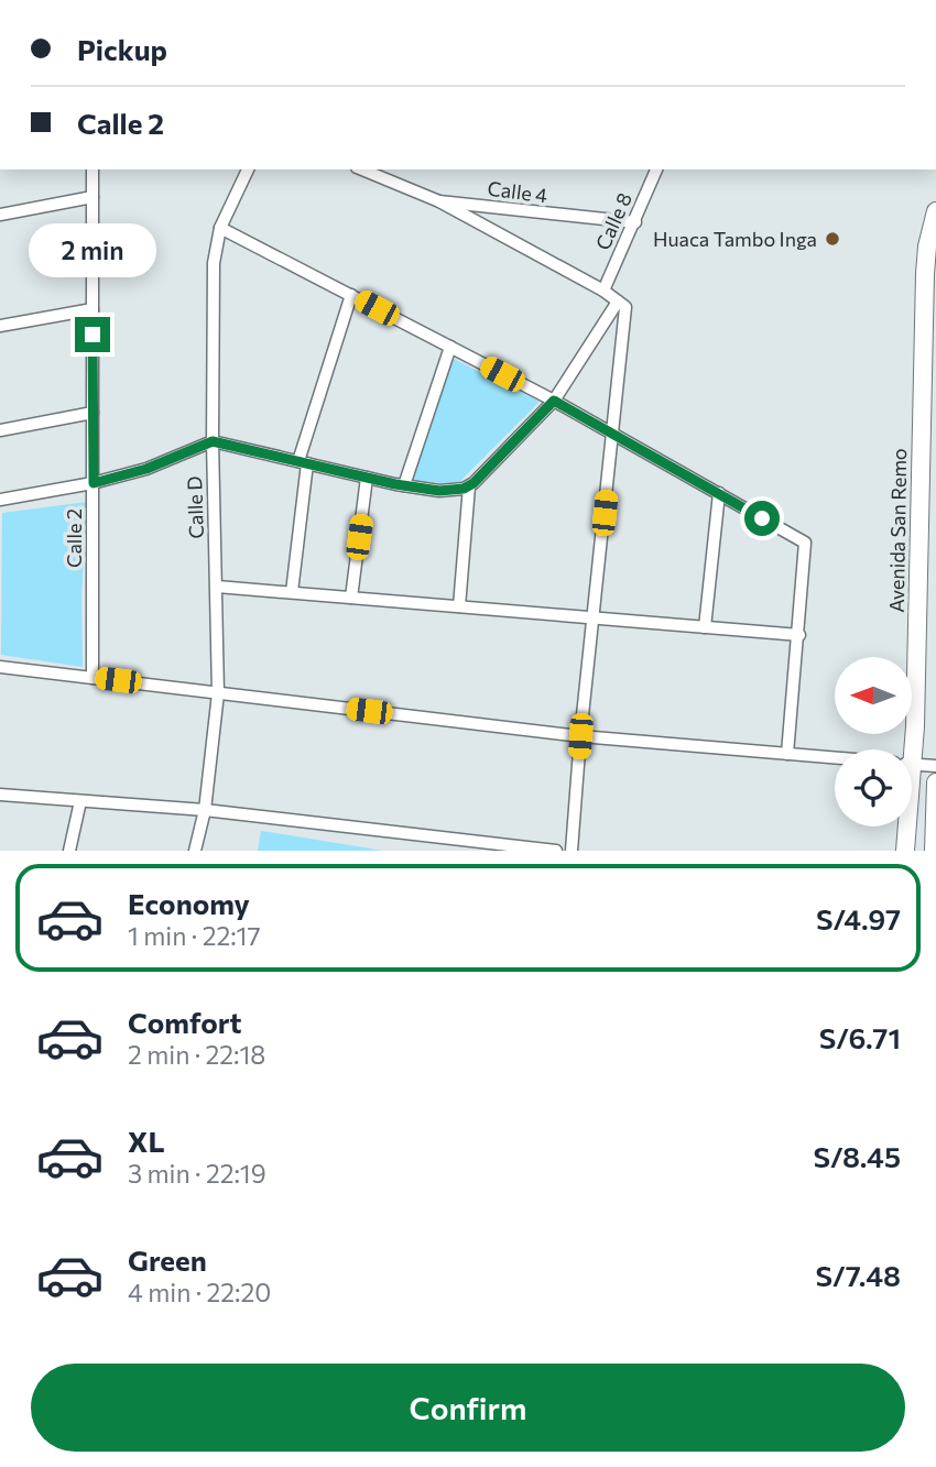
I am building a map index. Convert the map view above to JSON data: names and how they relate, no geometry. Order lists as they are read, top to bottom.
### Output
{
  "streets": {
    "main road": ["Avenida San Remo"],
    "street": [
      "Calle 4",
      "Calle 8",
      "Calle D",
      "Calle 2"
    ]
  },
  "crossings": [
    ["Calle 4", "Calle 8"]
  ],
  "places": ["Huaca Tambo Inga"],
  "north": "left",
  "page": {
    "banner": ["Pickup", "Calle 2"],
    "bubble": "2 min",
    "list": [
      {
        "name": "Economy",
        "note": "1 min · 22:17",
        "value": "S/4.97"
      },
      {
        "name": "Comfort",
        "note": "2 min · 22:18",
        "value": "S/6.71"
      },
      {
        "name": "XL",
        "note": "3 min · 22:19",
        "value": "S/8.45"
      },
      {
        "name": "Green",
        "note": "4 min · 22:20",
        "value": "S/7.48"
      }
    ],
    "buttons": "Confirm"
  }
}
